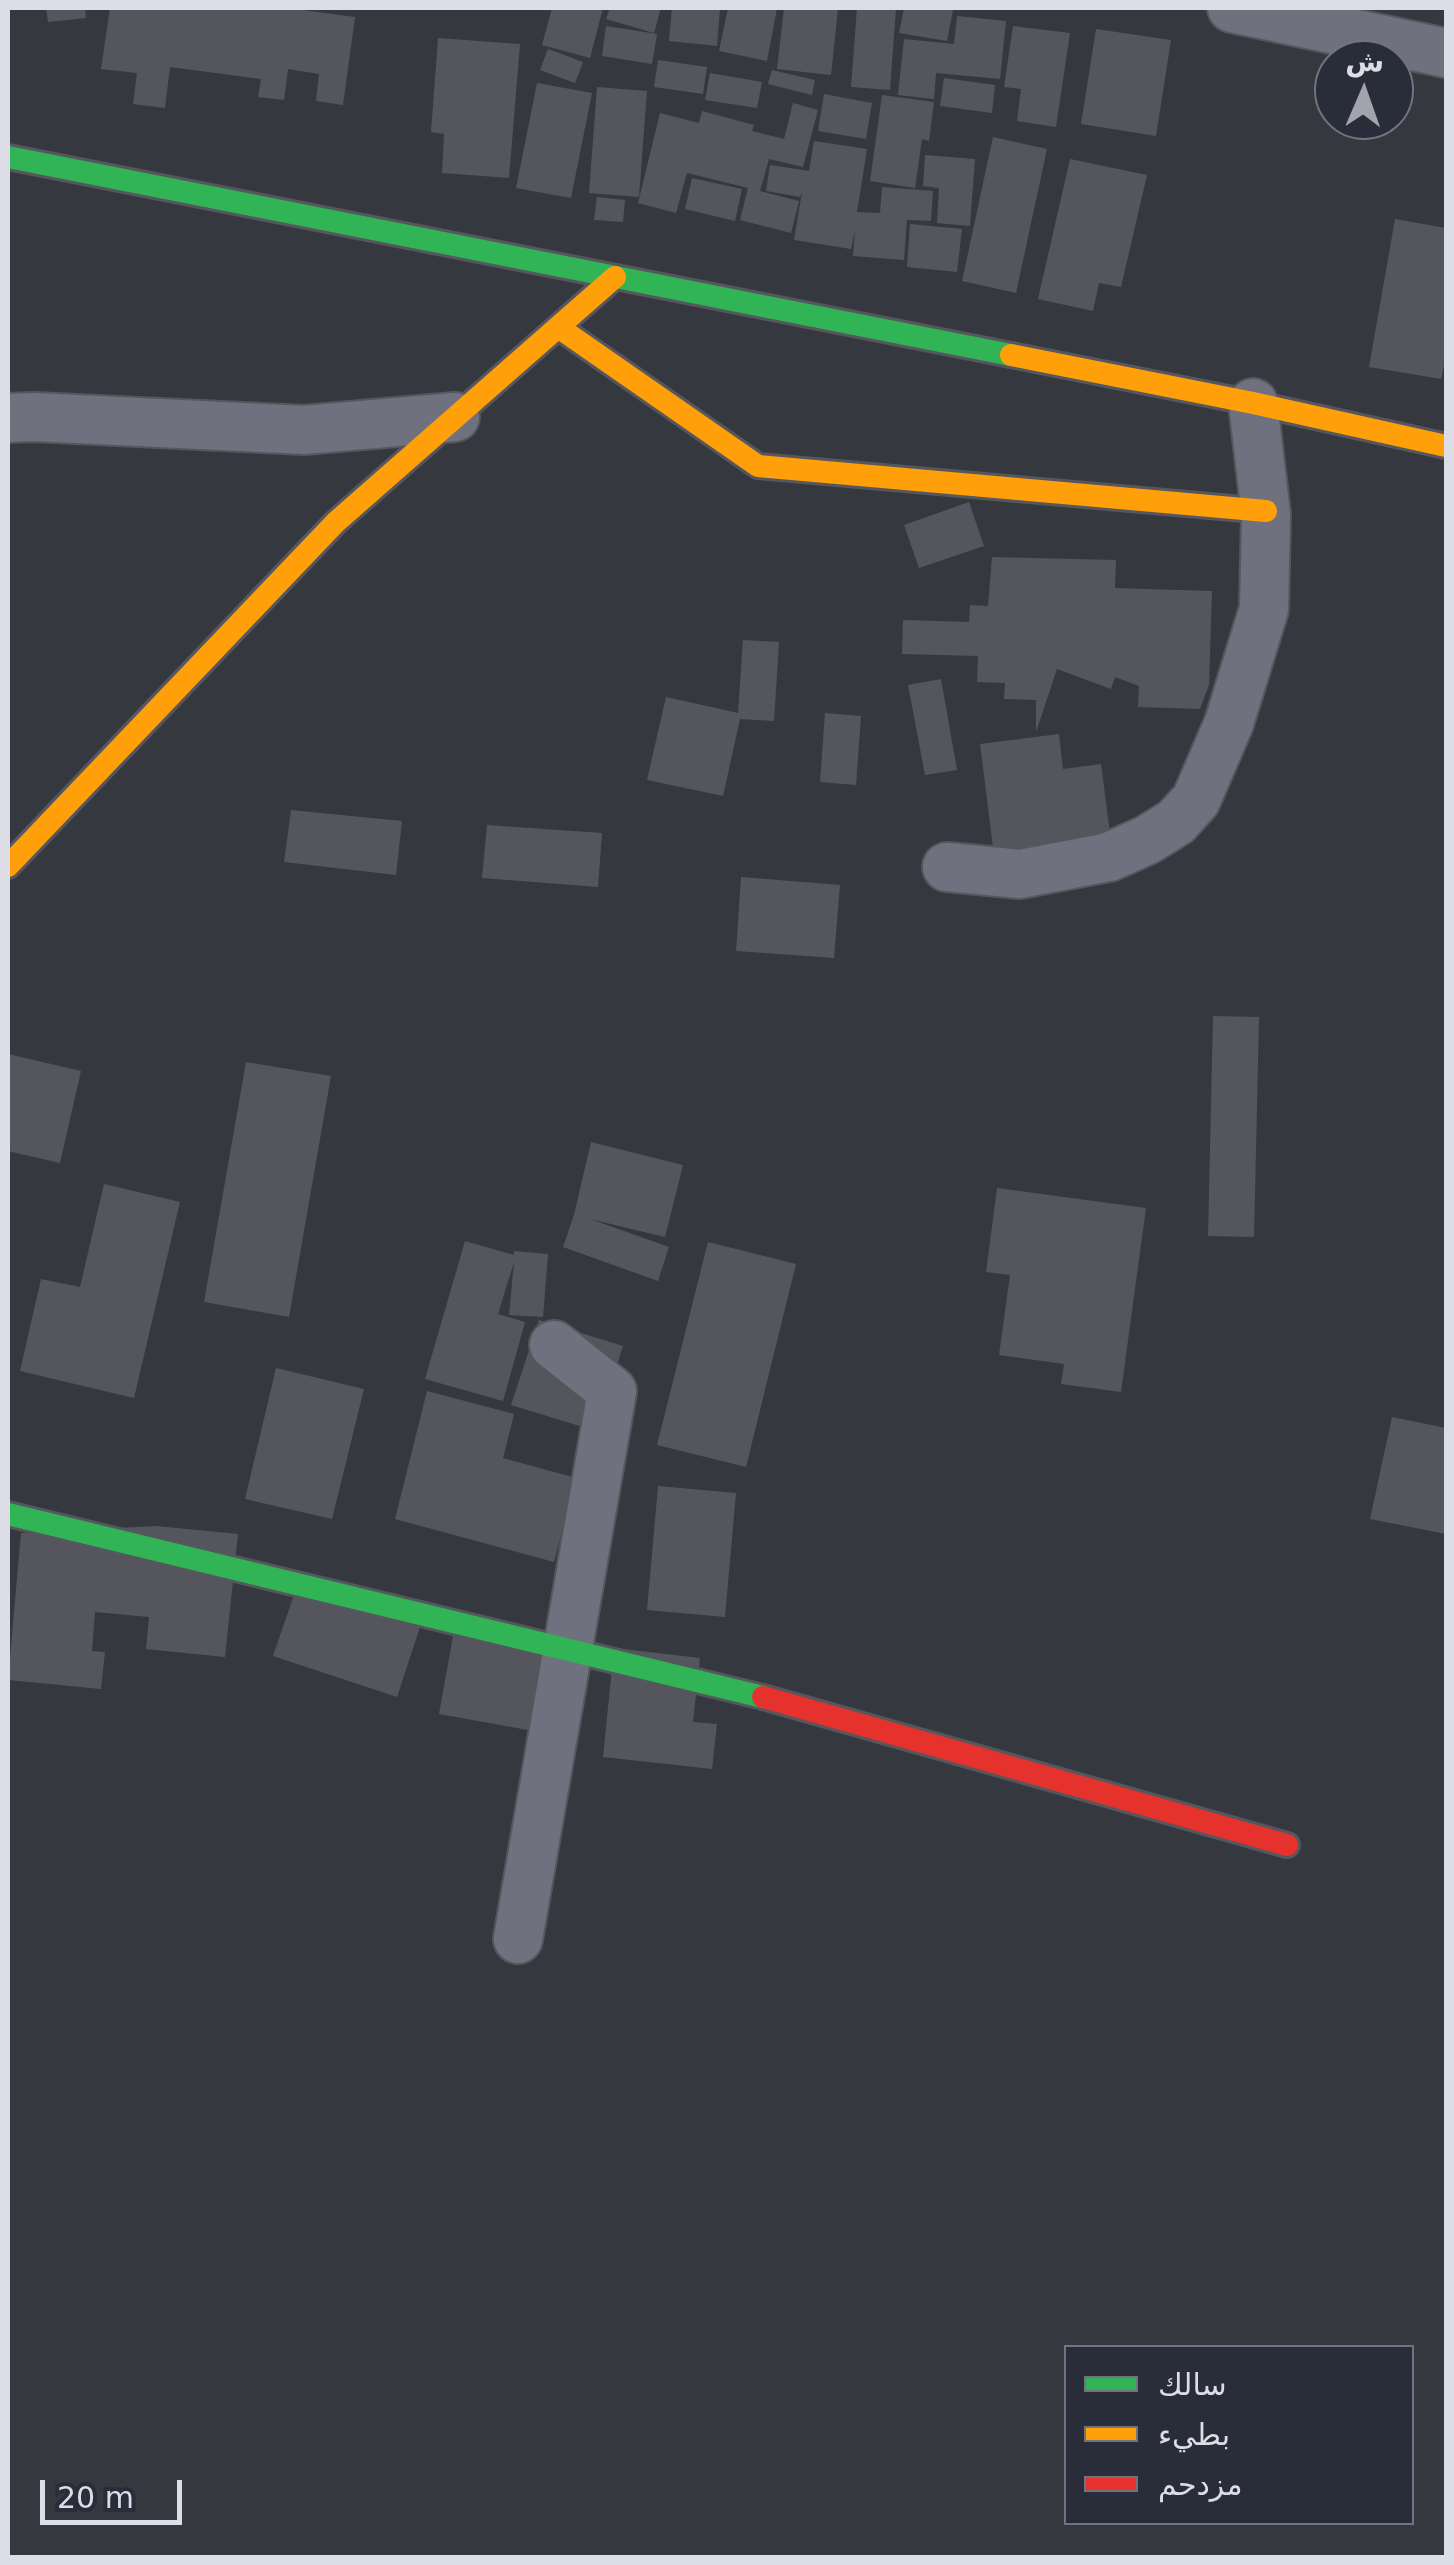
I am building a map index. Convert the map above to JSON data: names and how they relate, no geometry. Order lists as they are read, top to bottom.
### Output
{
  "legend": ["سالك", "بطيء", "مزدحم"],
  "scale_bar": "20 m",
  "north": "top"
}
